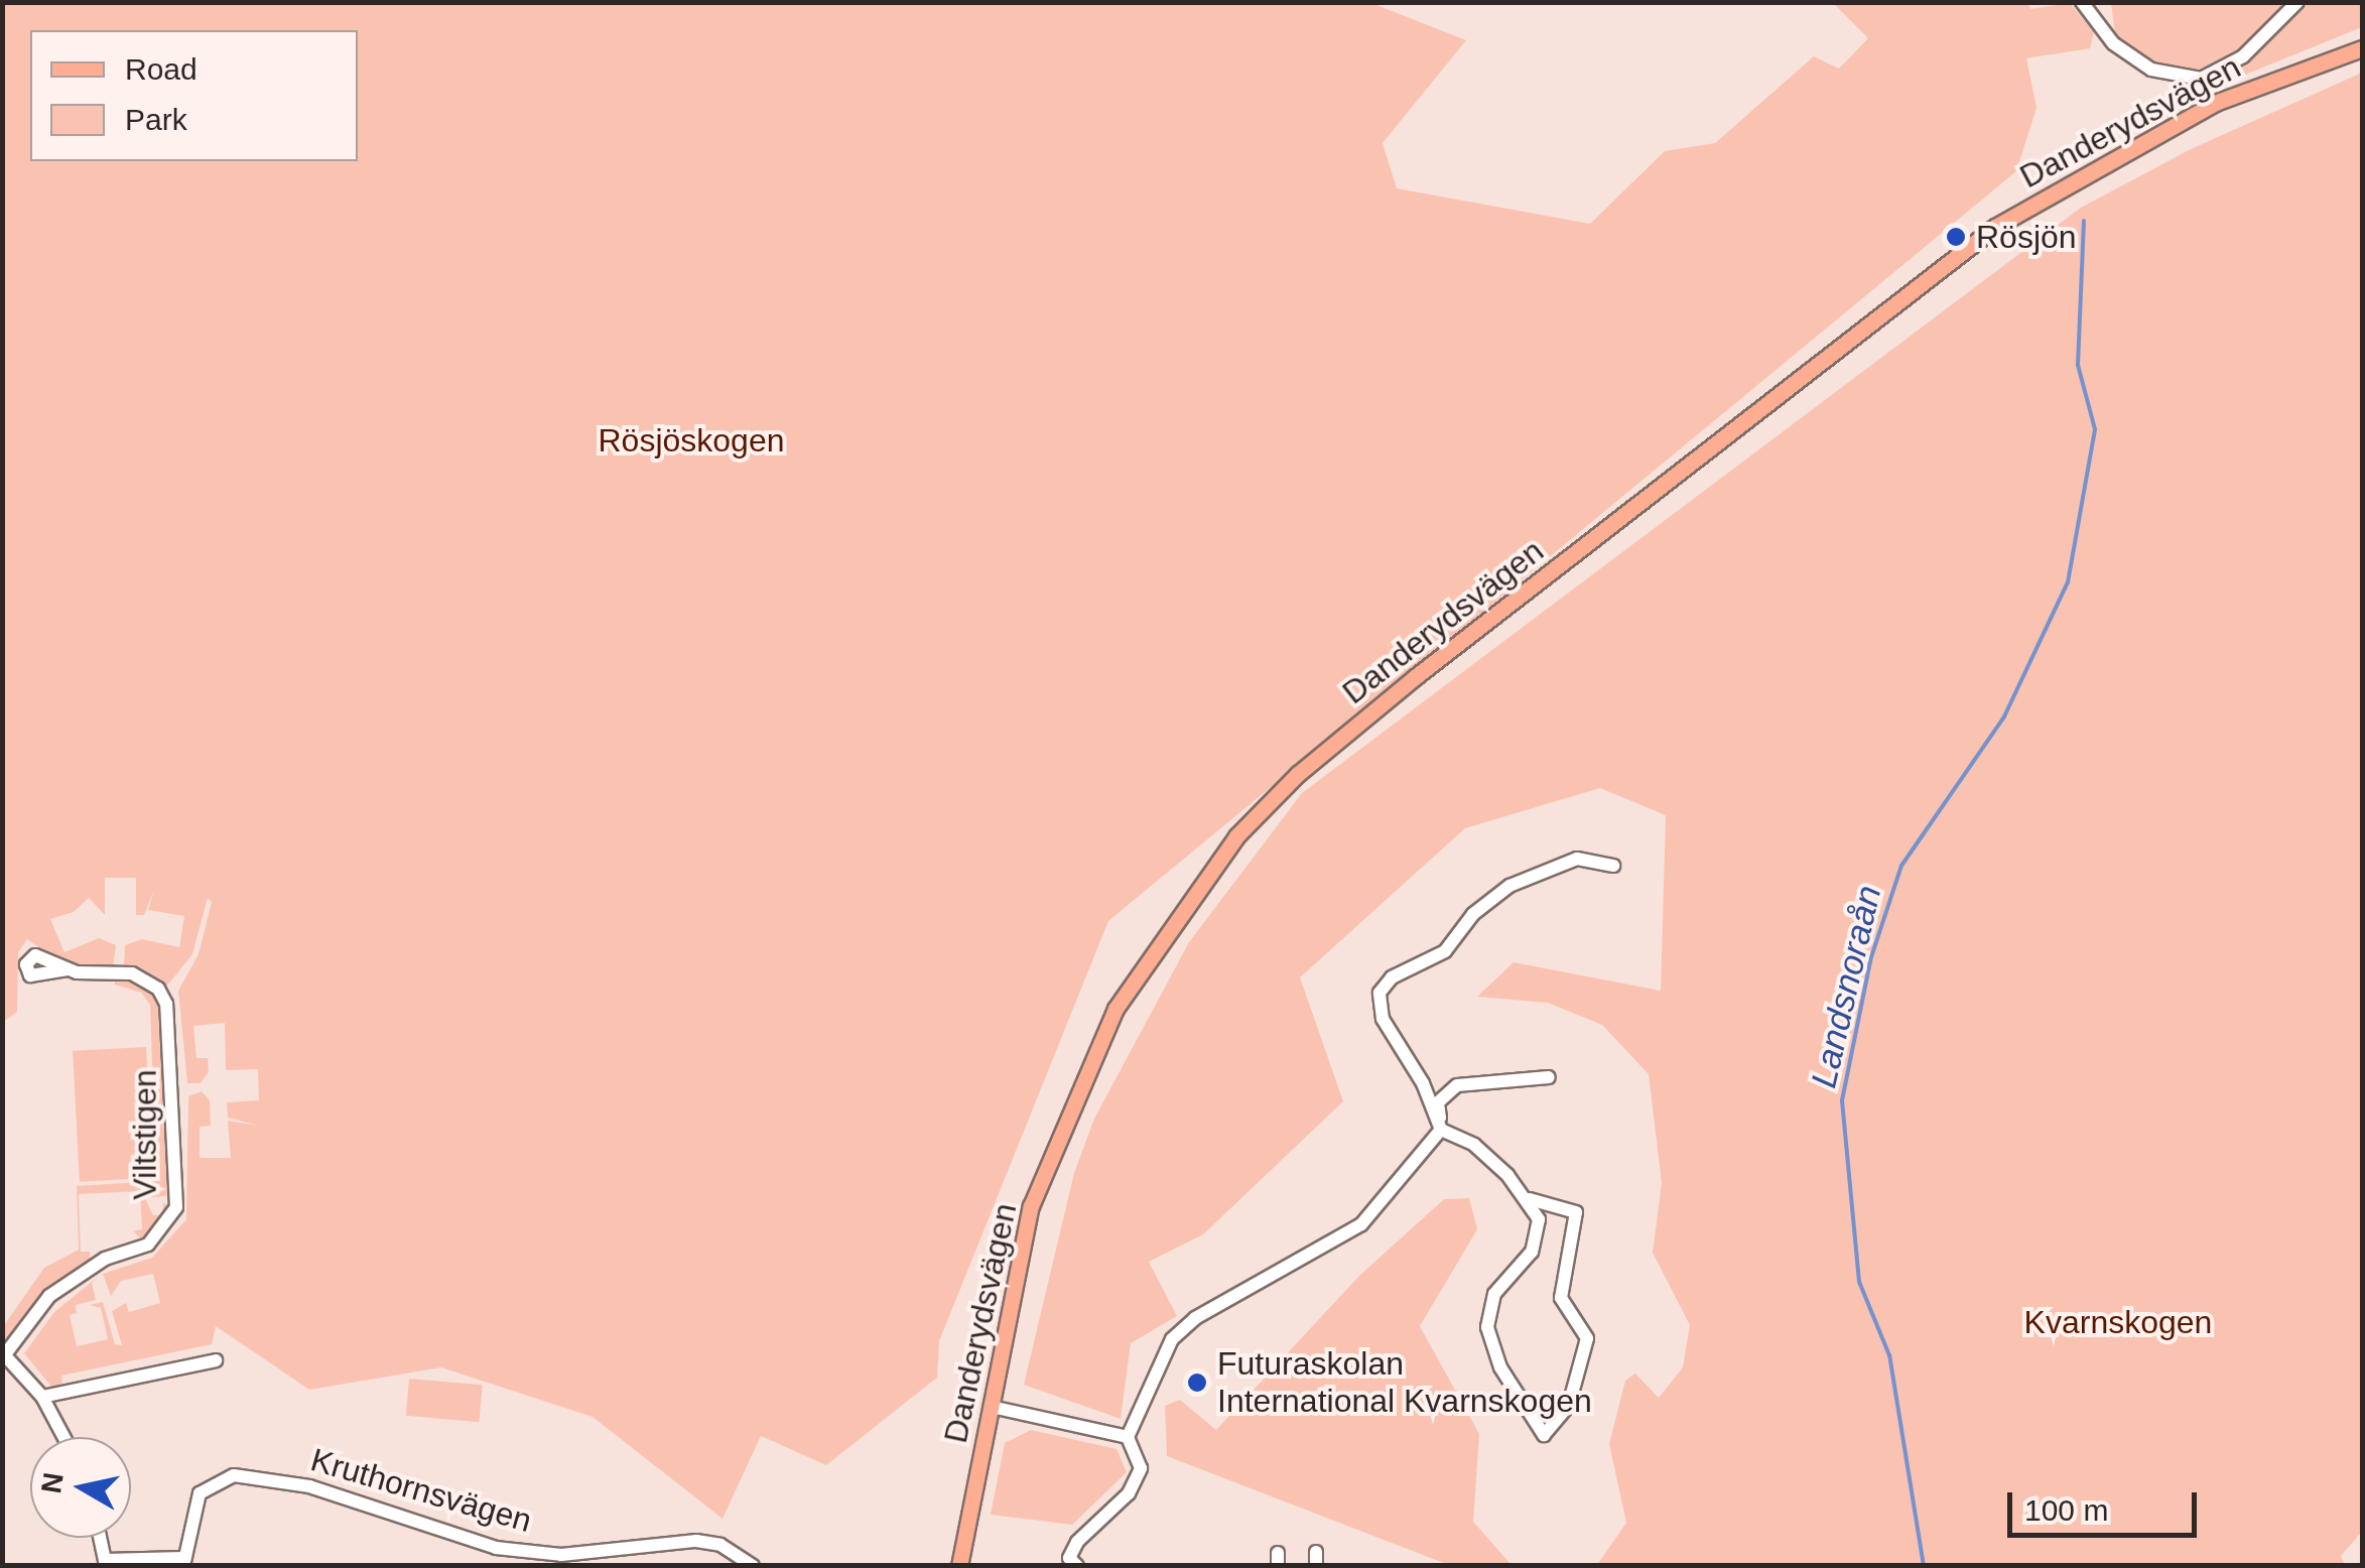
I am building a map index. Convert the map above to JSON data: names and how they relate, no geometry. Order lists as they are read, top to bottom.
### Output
{
  "streets": {
    "main road": ["Danderydsvägen"],
    "street": ["Viltstigen", "Kruthornsvägen"]
  },
  "water": ["Landsnoraån"],
  "parks": ["Rösjöskogen", "Kvarnskogen"],
  "places": ["Rösjön", "Futuraskolan International Kvarnskogen"],
  "legend": ["Road", "Park"],
  "scale_bar": "100 m",
  "north": "left"
}
